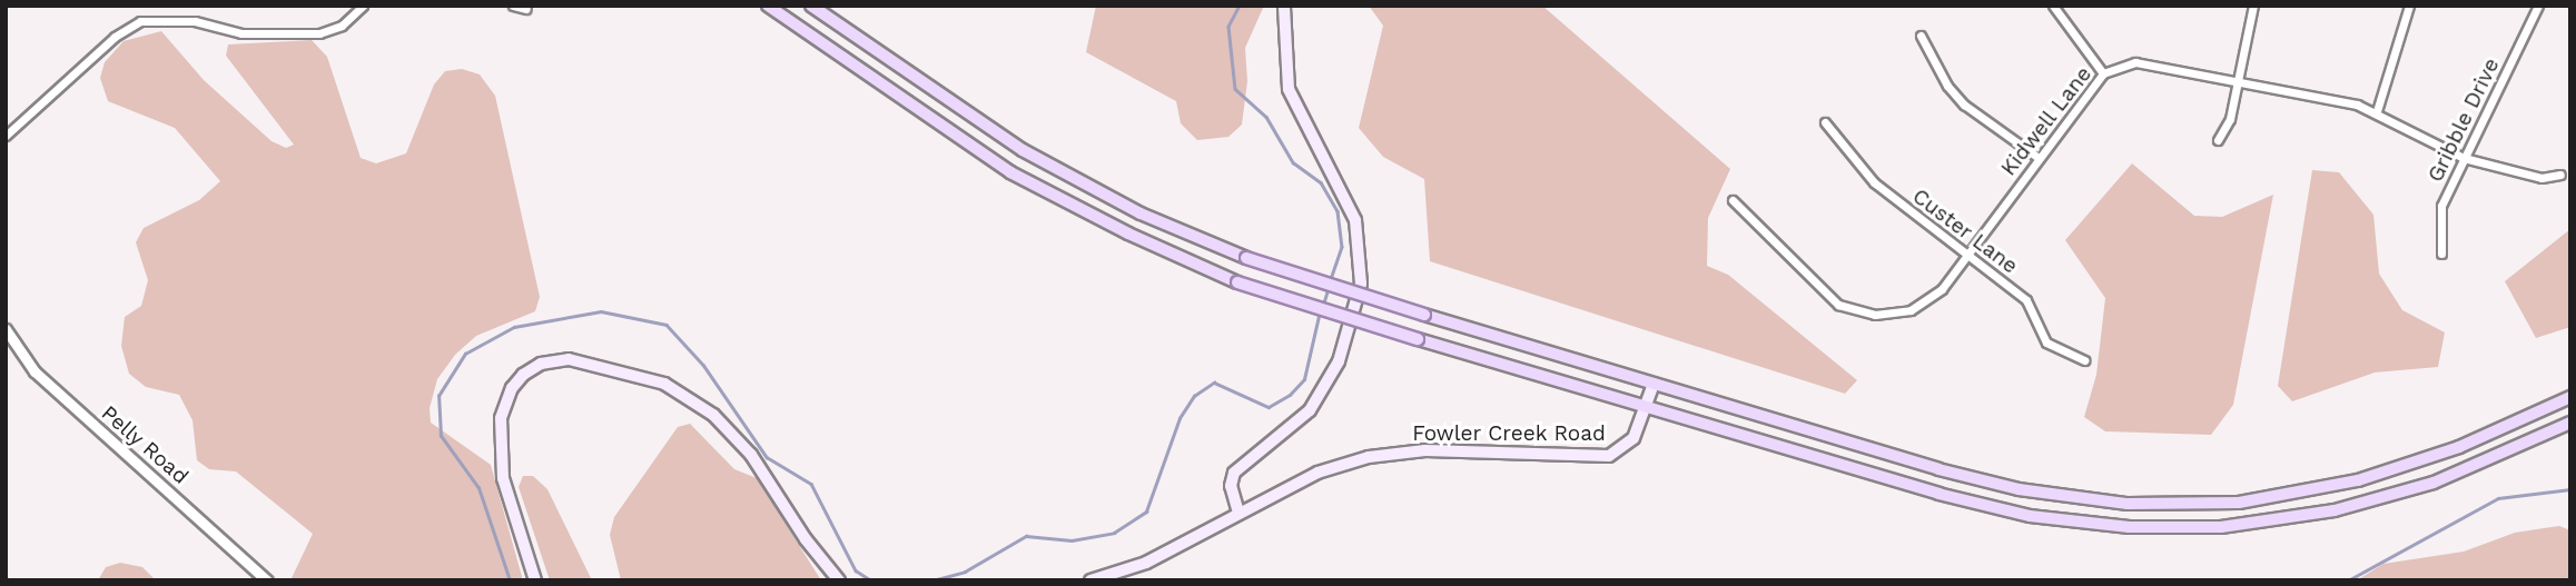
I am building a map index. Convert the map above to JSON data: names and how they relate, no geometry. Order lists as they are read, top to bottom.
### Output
{
  "streets": {
    "main road": ["Fowler Creek Road"],
    "street": [
      "Gribble Drive",
      "Kidwell Lane",
      "Custer Lane",
      "Pelly Road"
    ]
  },
  "crossings": [
    ["Gribble Drive", "Kidwell Lane"],
    ["Kidwell Lane", "Custer Lane"]
  ]
}
